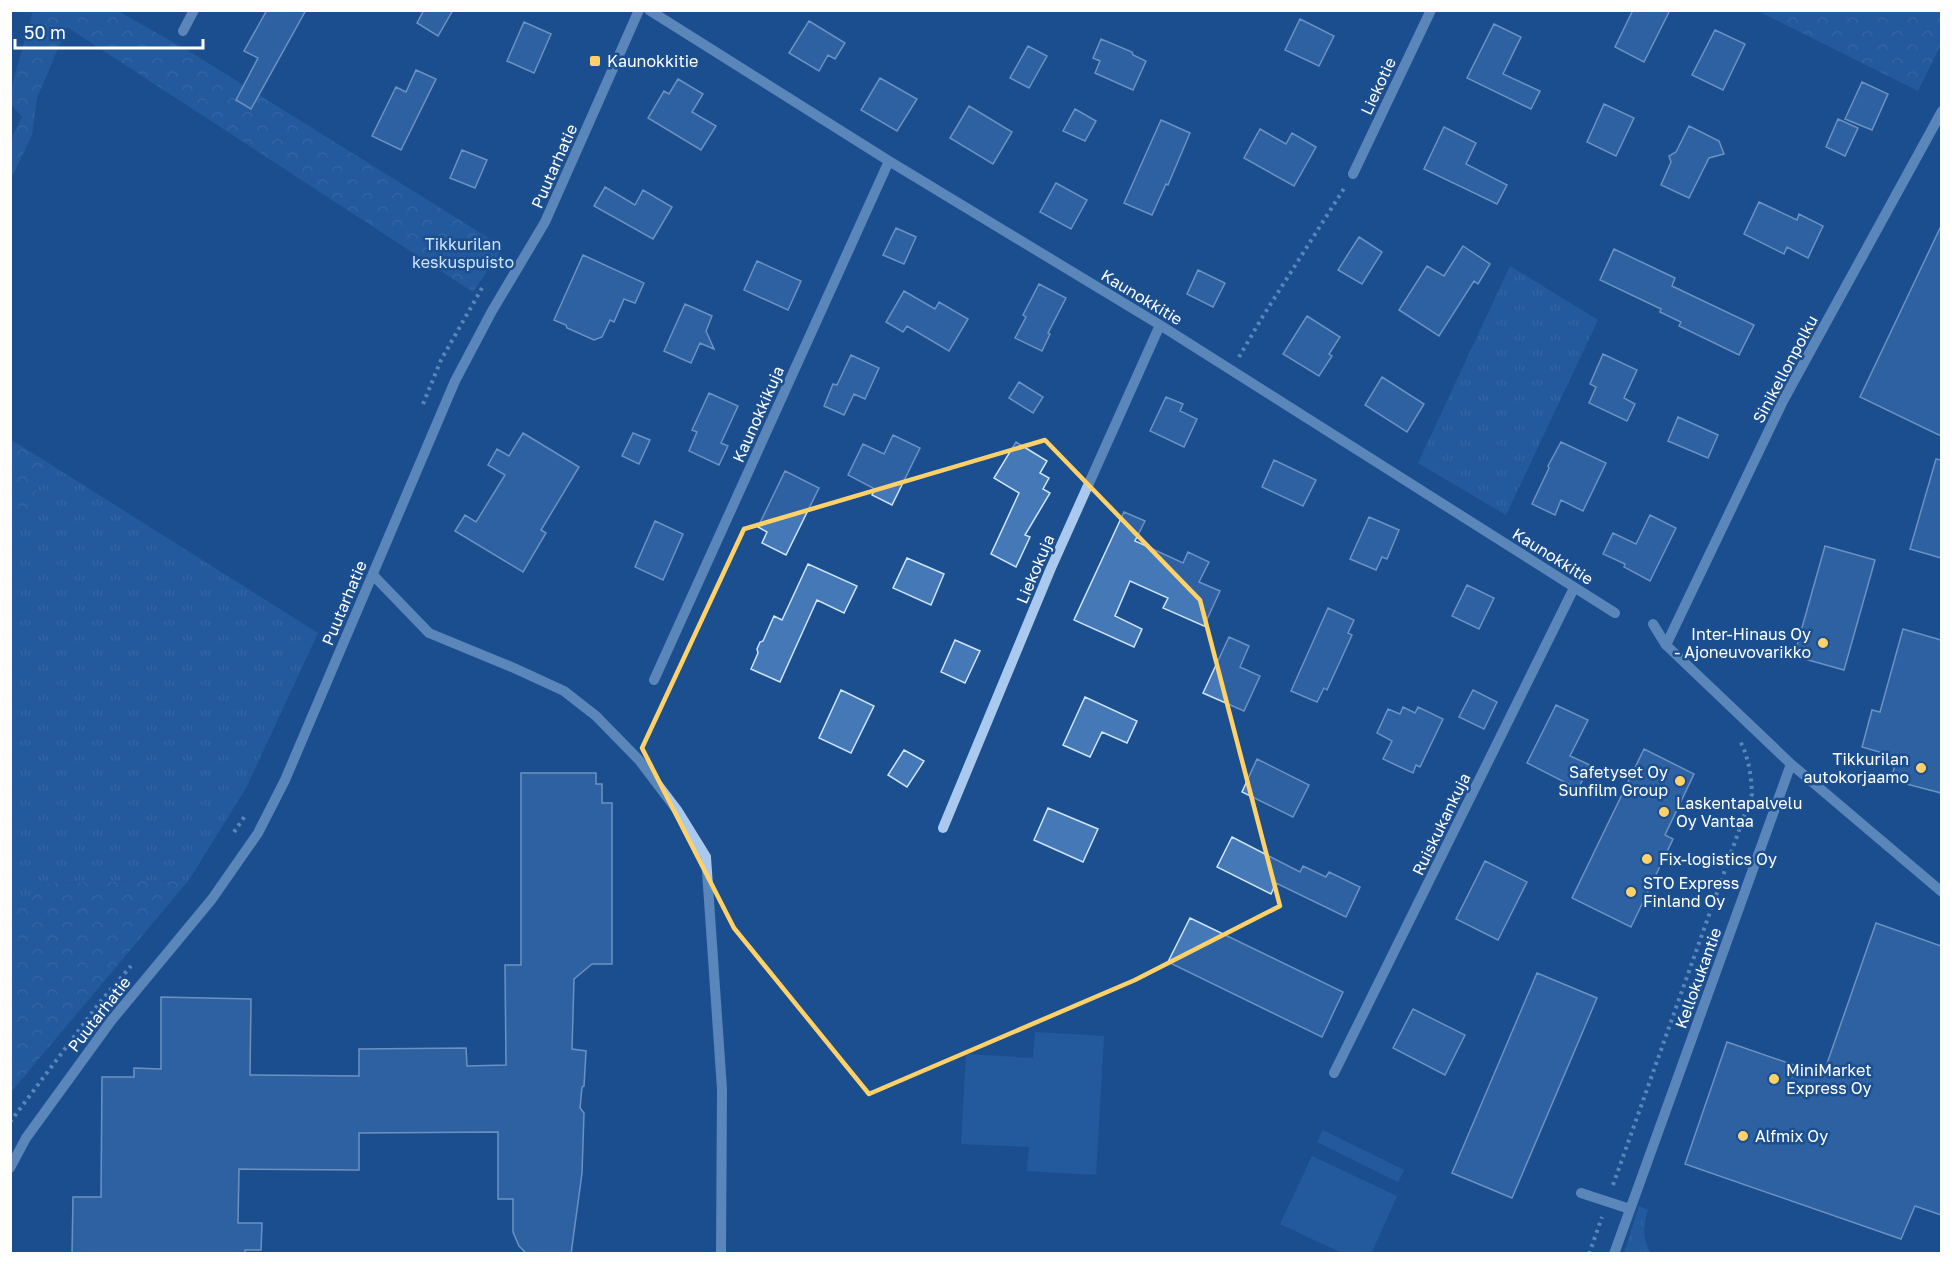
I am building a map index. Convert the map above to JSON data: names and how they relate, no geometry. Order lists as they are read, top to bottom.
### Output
{
  "streets": {
    "street": [
      "Liekotie",
      "Puutarhatie",
      "Kaunokkitie",
      "Sinikellonpolku",
      "Kaunokkikuja",
      "Liekokuja",
      "Ruiskukankuja",
      "Kellokukantie"
    ]
  },
  "crossings": [
    ["Kaunokkitie", "Kaunokkikuja"],
    ["Kaunokkitie", "Liekokuja"],
    ["Kaunokkitie", "Ruiskukankuja"]
  ],
  "parks": ["Tikkurilan keskuspuisto"],
  "places": {
    "transit": ["Kaunokkitie"],
    "other": [
      "Inter-Hinaus Oy - Ajoneuvovarikko",
      "Tikkurilan autokorjaamo",
      "Safetyset Oy Sunfilm Group",
      "Laskentapalvelu Oy Vantaa",
      "Fix-logistics Oy",
      "STO Express Finland Oy",
      "MiniMarket Express Oy",
      "Alfmix Oy"
    ]
  },
  "scale_bar": "50 m"
}
